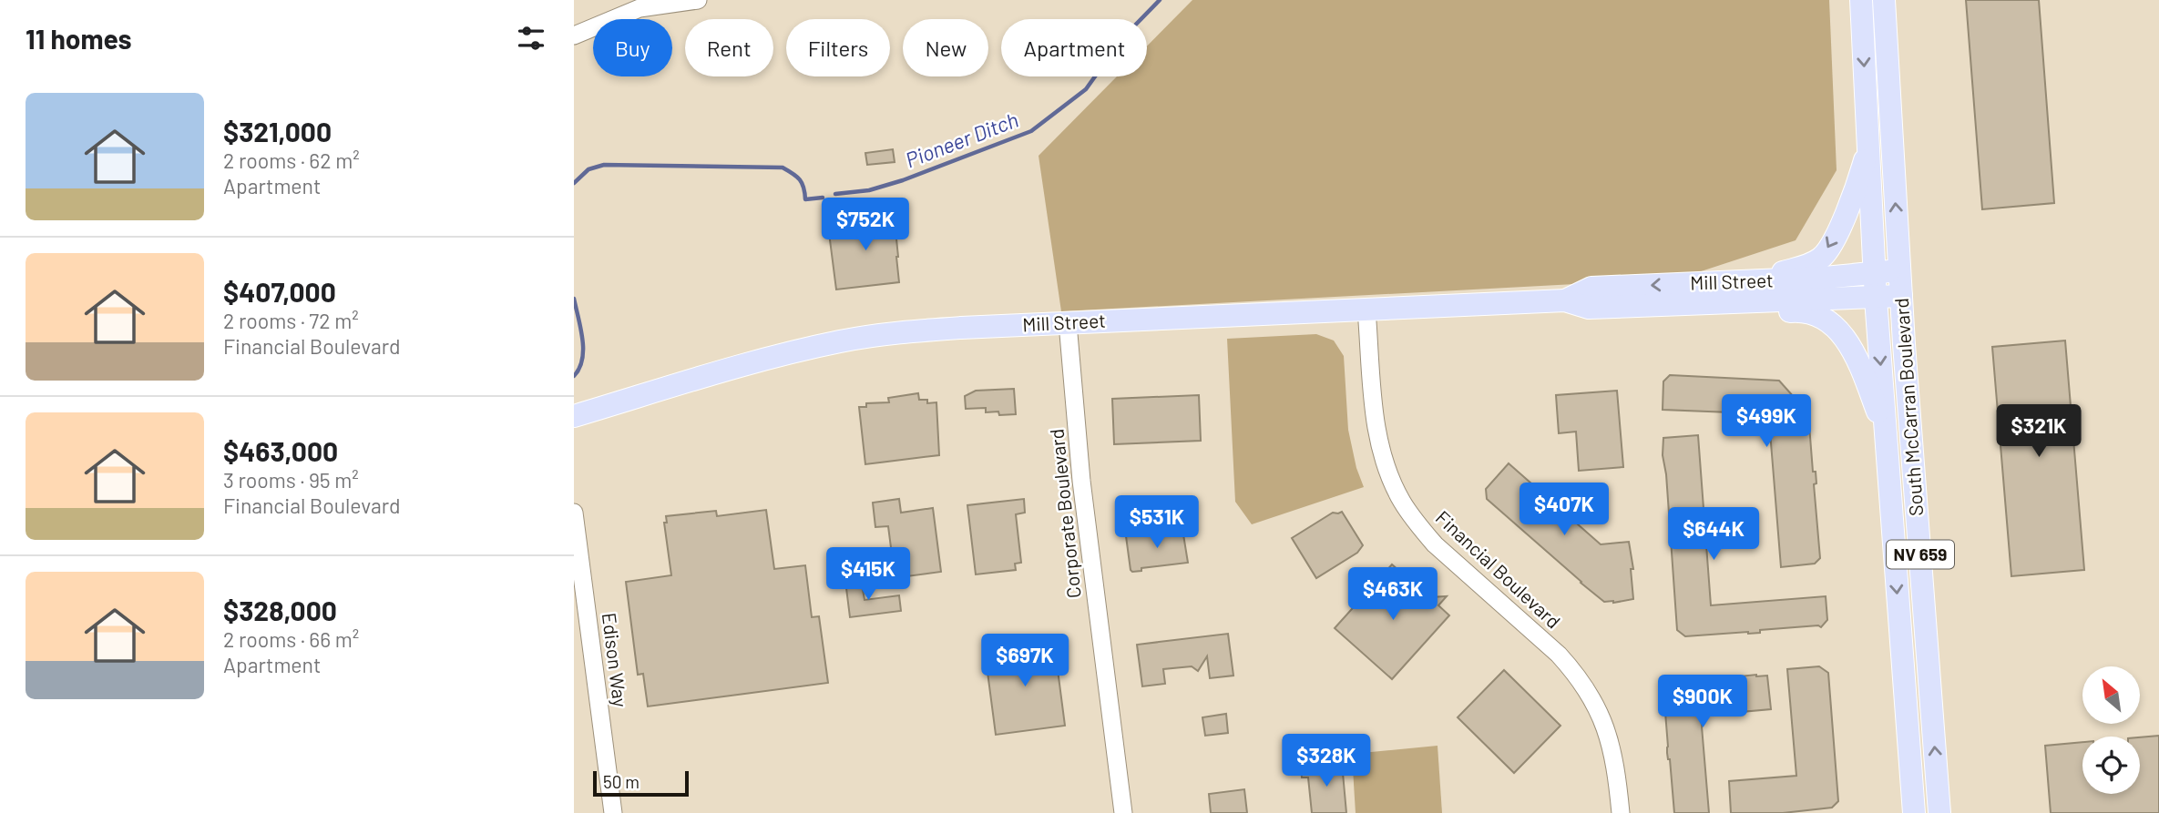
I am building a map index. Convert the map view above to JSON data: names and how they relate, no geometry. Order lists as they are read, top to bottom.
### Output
{
  "streets": {
    "main road": ["Mill Street", "South McCarran Boulevard", "NV 659"],
    "street": ["Corporate Boulevard", "Financial Boulevard", "Edison Way"]
  },
  "crossings": [
    ["Mill Street", "South McCarran Boulevard"],
    ["Mill Street", "Corporate Boulevard"],
    ["Mill Street", "Financial Boulevard"]
  ],
  "water": ["Pioneer Ditch"],
  "scale_bar": "50 m",
  "north": "top left",
  "page": {
    "heading": "11 homes",
    "chip": [
      "Buy",
      "Rent",
      "Filters",
      "New",
      "Apartment"
    ],
    "list": [
      {
        "name": "$321,000",
        "note": "2 rooms · 62 m² · Apartment"
      },
      {
        "name": "$407,000",
        "note": "2 rooms · 72 m² · Financial Boulevard"
      },
      {
        "name": "$463,000",
        "note": "3 rooms · 95 m² · Financial Boulevard"
      },
      {
        "name": "$328,000",
        "note": "2 rooms · 66 m² · Apartment"
      }
    ],
    "price": [
      "$752K",
      "$499K",
      "$321K",
      "$407K",
      "$531K",
      "$644K",
      "$415K",
      "$463K",
      "$697K",
      "$900K",
      "$328K"
    ],
    "scale": "50 m"
  }
}
